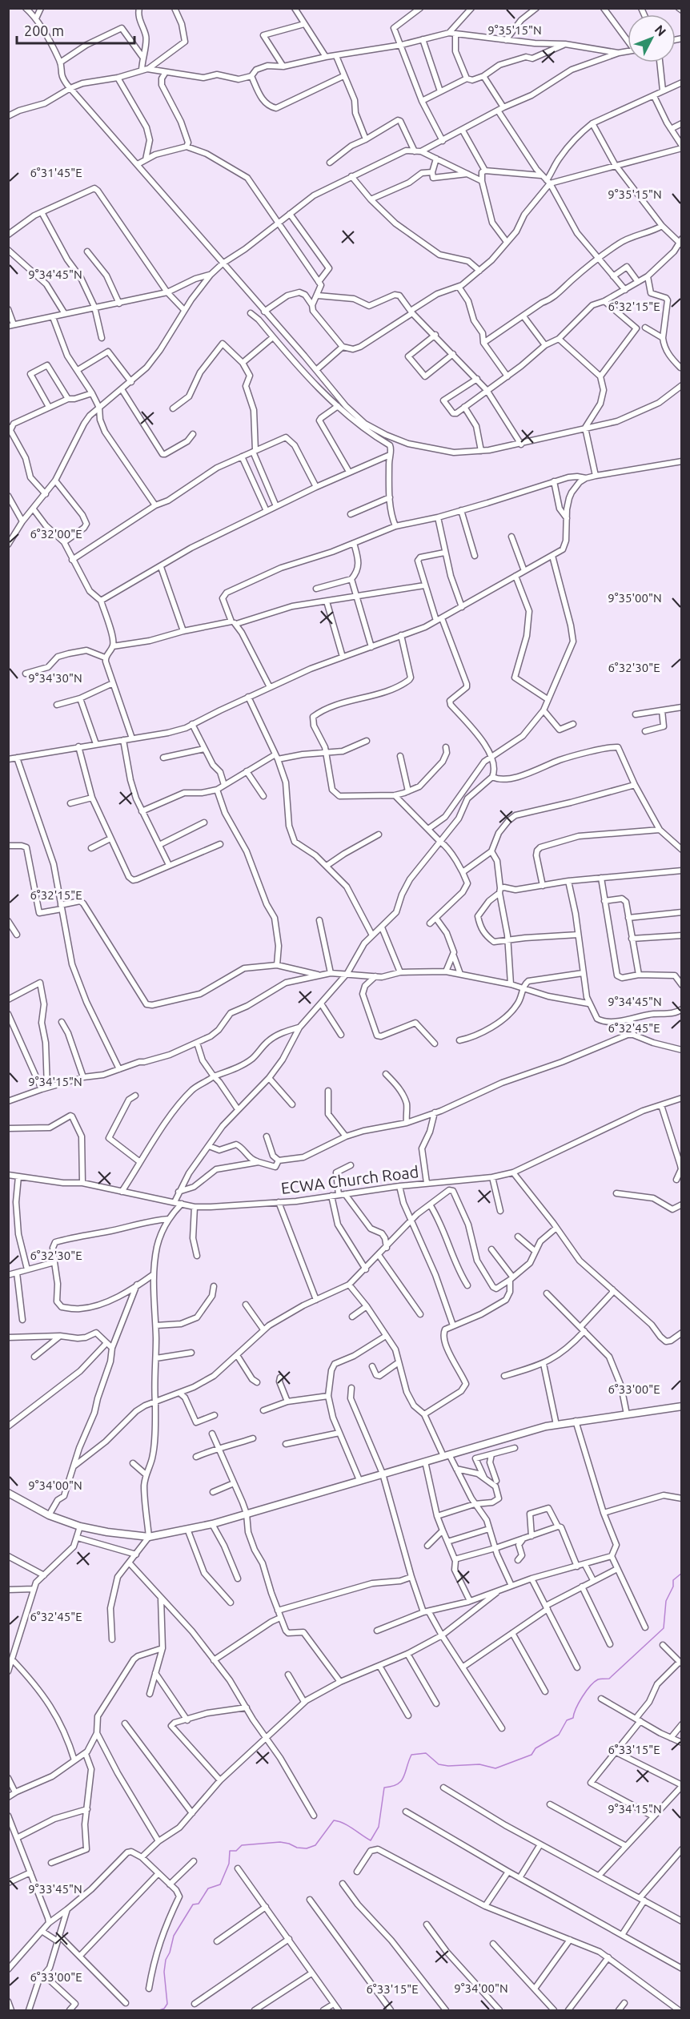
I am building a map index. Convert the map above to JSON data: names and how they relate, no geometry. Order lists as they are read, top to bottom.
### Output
{
  "streets": {
    "street": ["ECWA Church Road"]
  },
  "scale_bar": "200 m",
  "north": "top right",
  "coordinates": [
    "9°35'15\"N",
    "6°31'45\"E",
    "9°34'45\"N",
    "6°32'15\"E",
    "6°32'00\"E",
    "9°35'00\"N",
    "6°32'30\"E",
    "9°34'30\"N",
    "6°32'45\"E",
    "9°34'15\"N",
    "6°33'00\"E",
    "9°34'00\"N",
    "6°33'15\"E",
    "9°33'45\"N"
  ]
}
